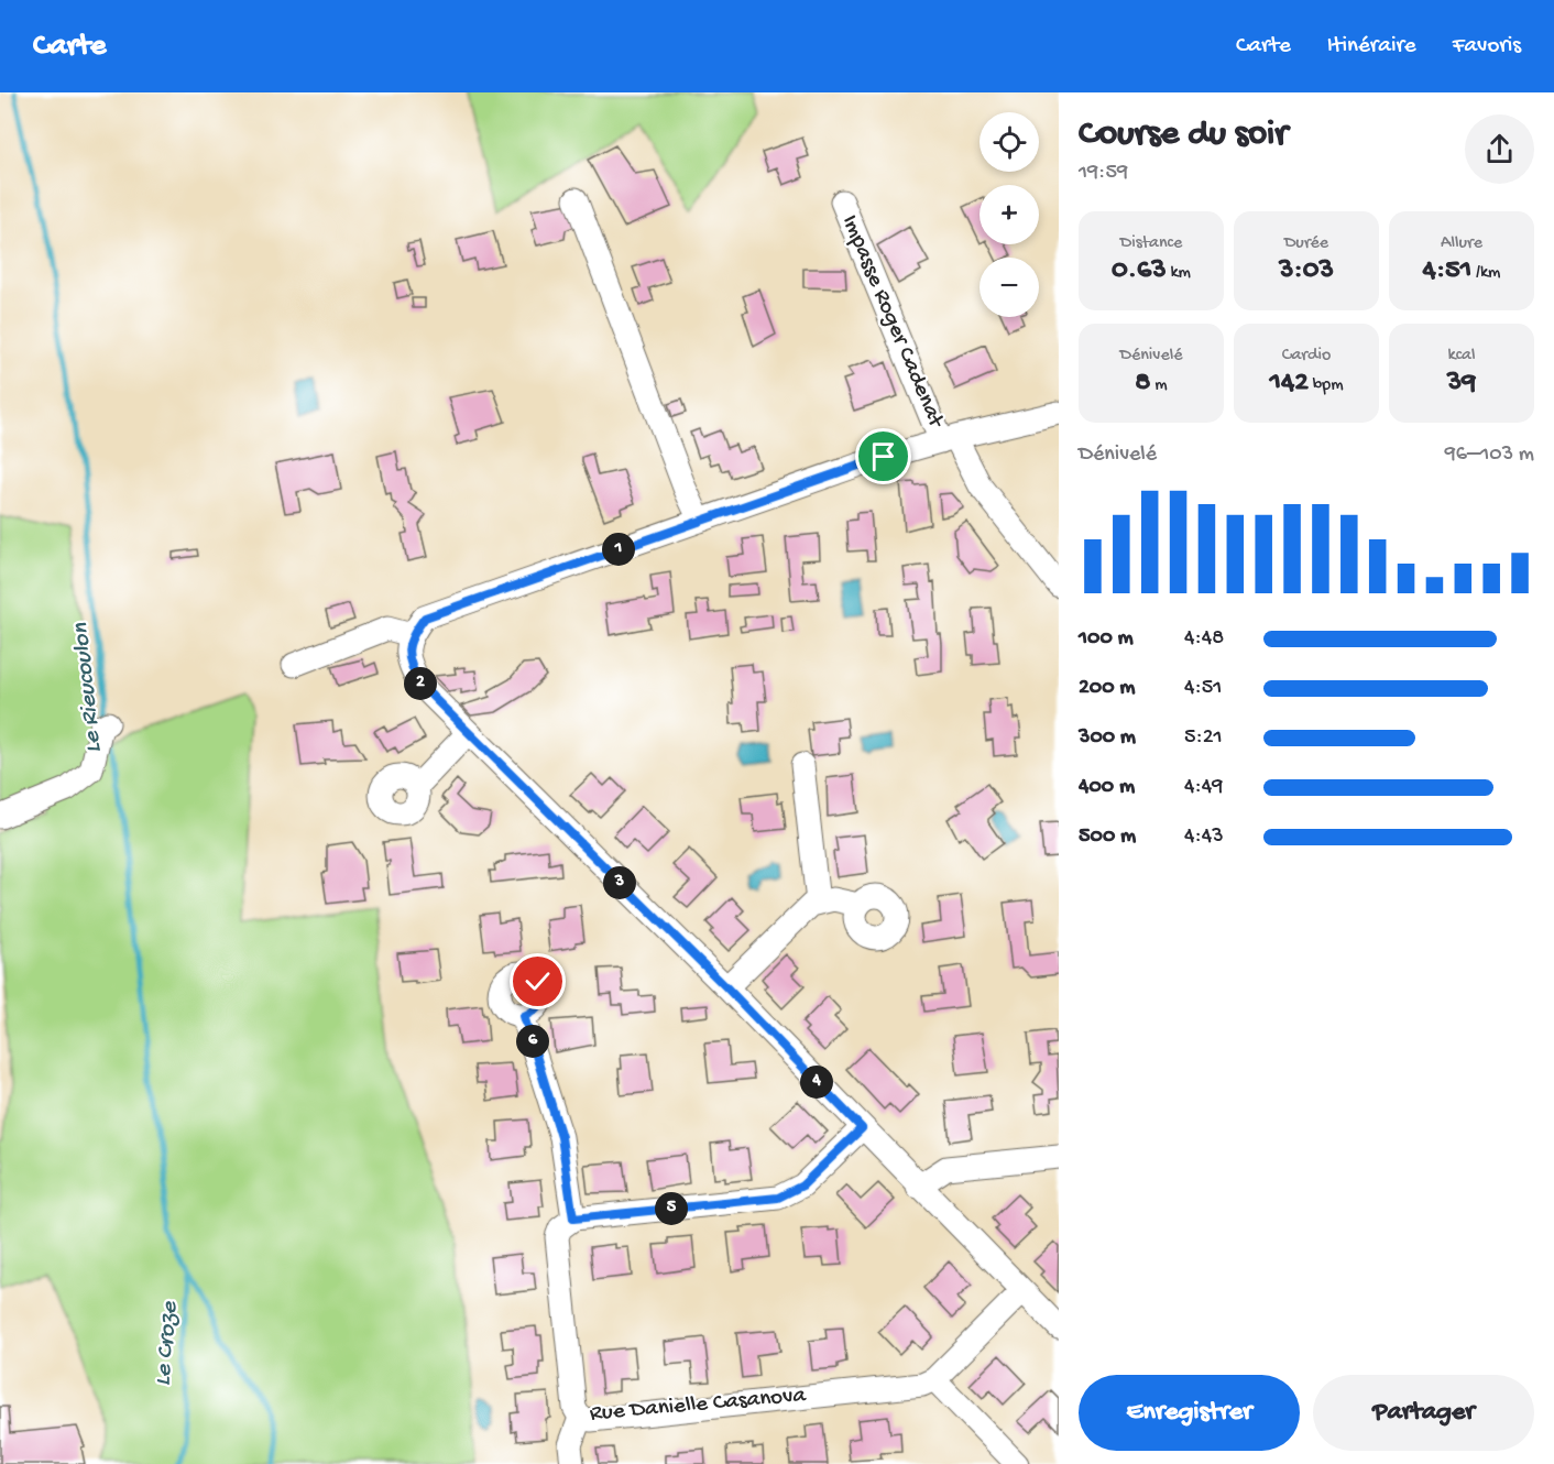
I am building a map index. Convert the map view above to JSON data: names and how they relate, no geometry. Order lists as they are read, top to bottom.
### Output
{
  "streets": {
    "street": ["Impasse Roger Cadenat", "Rue Danielle Casanova"]
  },
  "water": ["Le Rieucoulon", "Le Croze"],
  "page": {
    "header": "Carte",
    "nav": ["Carte", "Itinéraire", "Favoris"],
    "heading": ["Course du soir", "19:59"],
    "map_buttons": ["+", "−"],
    "stats": [
      ["Distance", "0.63 km"],
      ["Durée", "3:03"],
      ["Allure", "4:51 /km"],
      ["Dénivelé", "8 m"],
      ["Cardio", "142 bpm"],
      ["kcal", "39"]
    ],
    "chart": ["Dénivelé", "96–103 m"],
    "pins": [
      "1",
      "2",
      "3",
      "6",
      "4",
      "5"
    ],
    "list": [
      {
        "name": "100 m",
        "note": "4:48"
      },
      {
        "name": "200 m",
        "note": "4:51"
      },
      {
        "name": "300 m",
        "note": "5:21"
      },
      {
        "name": "400 m",
        "note": "4:49"
      },
      {
        "name": "500 m",
        "note": "4:43"
      }
    ],
    "buttons": ["Enregistrer", "Partager"]
  }
}
